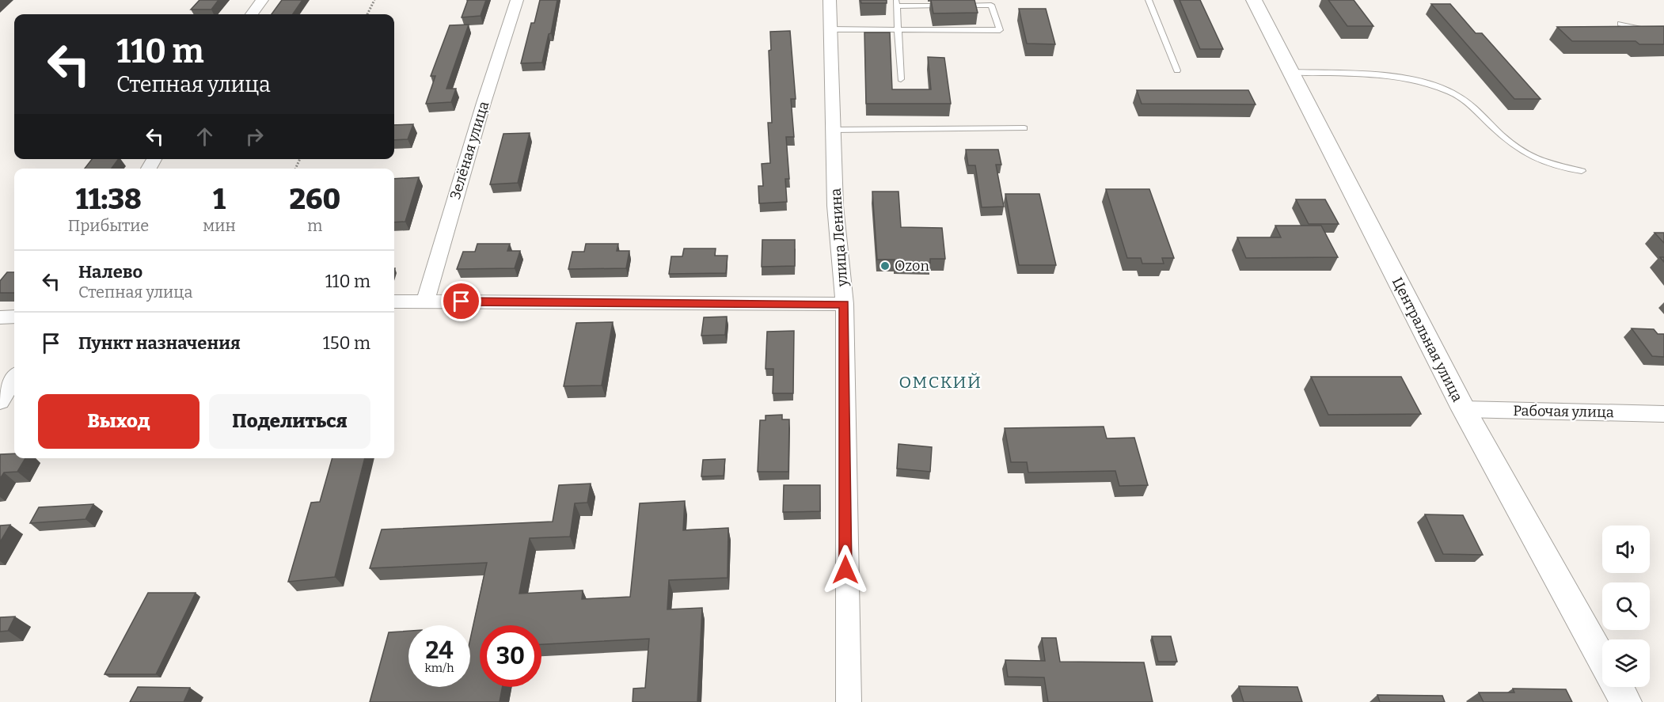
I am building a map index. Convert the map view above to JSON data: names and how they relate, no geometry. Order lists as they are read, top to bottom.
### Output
{
  "streets": {
    "street": [
      "Зелёная улица",
      "улица Ленина",
      "Центральная улица",
      "Рабочая улица"
    ]
  },
  "crossings": [
    ["Центральная улица", "Рабочая улица"]
  ],
  "districts": ["ОМСКИЙ"],
  "places": ["Ozon"],
  "page": {
    "turn": ["110 m", "Степная улица"],
    "eta": [
      "11:38",
      "Прибытие",
      "1",
      "мин",
      "260",
      "m"
    ],
    "list": [
      {
        "name": "Налево",
        "note": "Степная улица",
        "value": "110 m"
      },
      {
        "name": "Пункт назначения",
        "value": "150 m"
      }
    ],
    "buttons": ["Выход", "Поделиться"],
    "speed": "24 km/h",
    "limit": "30"
  }
}
